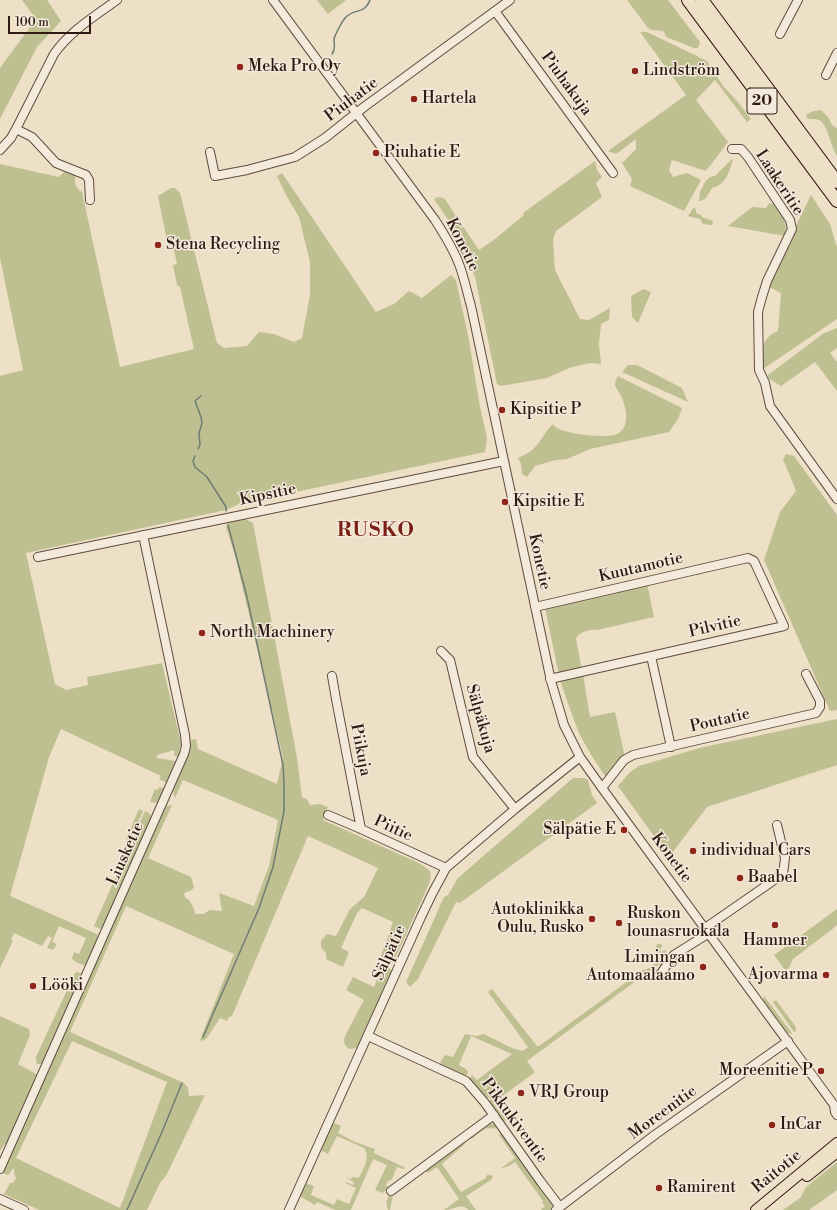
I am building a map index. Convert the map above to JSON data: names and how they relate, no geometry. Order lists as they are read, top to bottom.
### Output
{
  "streets": {
    "highway": ["20"],
    "main road": ["Raitotie"],
    "street": [
      "Piuhakuja",
      "Piuhatie",
      "Laakeritie",
      "Konetie",
      "Kipsitie",
      "Kuutamotie",
      "Pilvitie",
      "Sälpäkuja",
      "Poutatie",
      "Piikuja",
      "Piitie",
      "Liusketie",
      "Sälpätie",
      "Moreenitie",
      "Pikkukiventie"
    ]
  },
  "crossings": [
    ["Piuhakuja", "Piuhatie"],
    ["Piuhatie", "Konetie"],
    ["Konetie", "Kipsitie"],
    ["Konetie", "Kuutamotie"],
    ["Konetie", "Pilvitie"],
    ["Konetie", "Poutatie"],
    ["Konetie", "Sälpätie"],
    ["Konetie", "Moreenitie"],
    ["Kipsitie", "Liusketie"],
    ["Kuutamotie", "Pilvitie"],
    ["Sälpäkuja", "Sälpätie"],
    ["Piikuja", "Piitie"],
    ["Piitie", "Sälpätie"],
    ["Sälpätie", "Pikkukiventie"],
    ["Moreenitie", "Pikkukiventie"]
  ],
  "districts": ["RUSKO"],
  "places": [
    "Meka Pro Oy",
    "Lindström",
    "Hartela",
    "Piuhatie E",
    "Stena Recycling",
    "Kipsitie P",
    "Kipsitie E",
    "North Machinery",
    "Sälpätie E",
    "individual Cars",
    "Baabel",
    "Autoklinikka Oulu, Rusko",
    "Ruskon lounasruokala",
    "Hammer",
    "Limingan Automaalaamo",
    "Ajovarma",
    "Lööki",
    "Moreenitie P",
    "VRJ Group",
    "InCar",
    "Ramirent"
  ],
  "scale_bar": "100 m"
}
